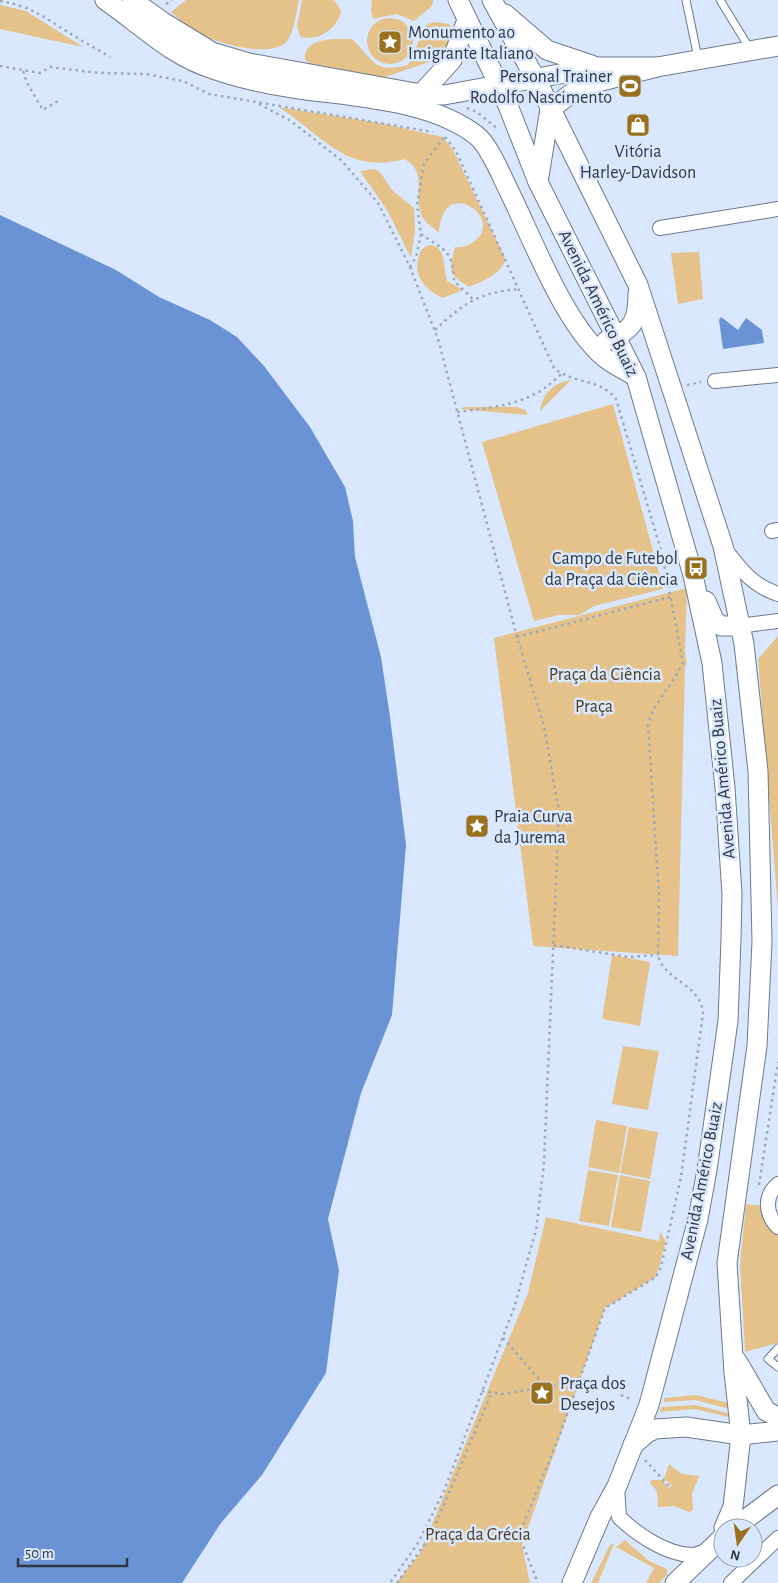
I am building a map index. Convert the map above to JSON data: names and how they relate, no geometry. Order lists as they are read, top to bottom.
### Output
{
  "streets": {
    "main road": ["Avenida Américo Buaiz"]
  },
  "parks": ["Praça da Ciência", "Praça", "Praça da Grécia"],
  "places": {
    "place": ["Monumento ao Imigrante Italiano", "Praia Curva da Jurema", "Praça dos Desejos"],
    "sports": ["Personal Trainer Rodolfo Nascimento"],
    "shop": ["Vitória Harley-Davidson"],
    "bus stop": ["Campo de Futebol da Praça da Ciência"]
  },
  "scale_bar": "50 m",
  "north": "bottom"
}
